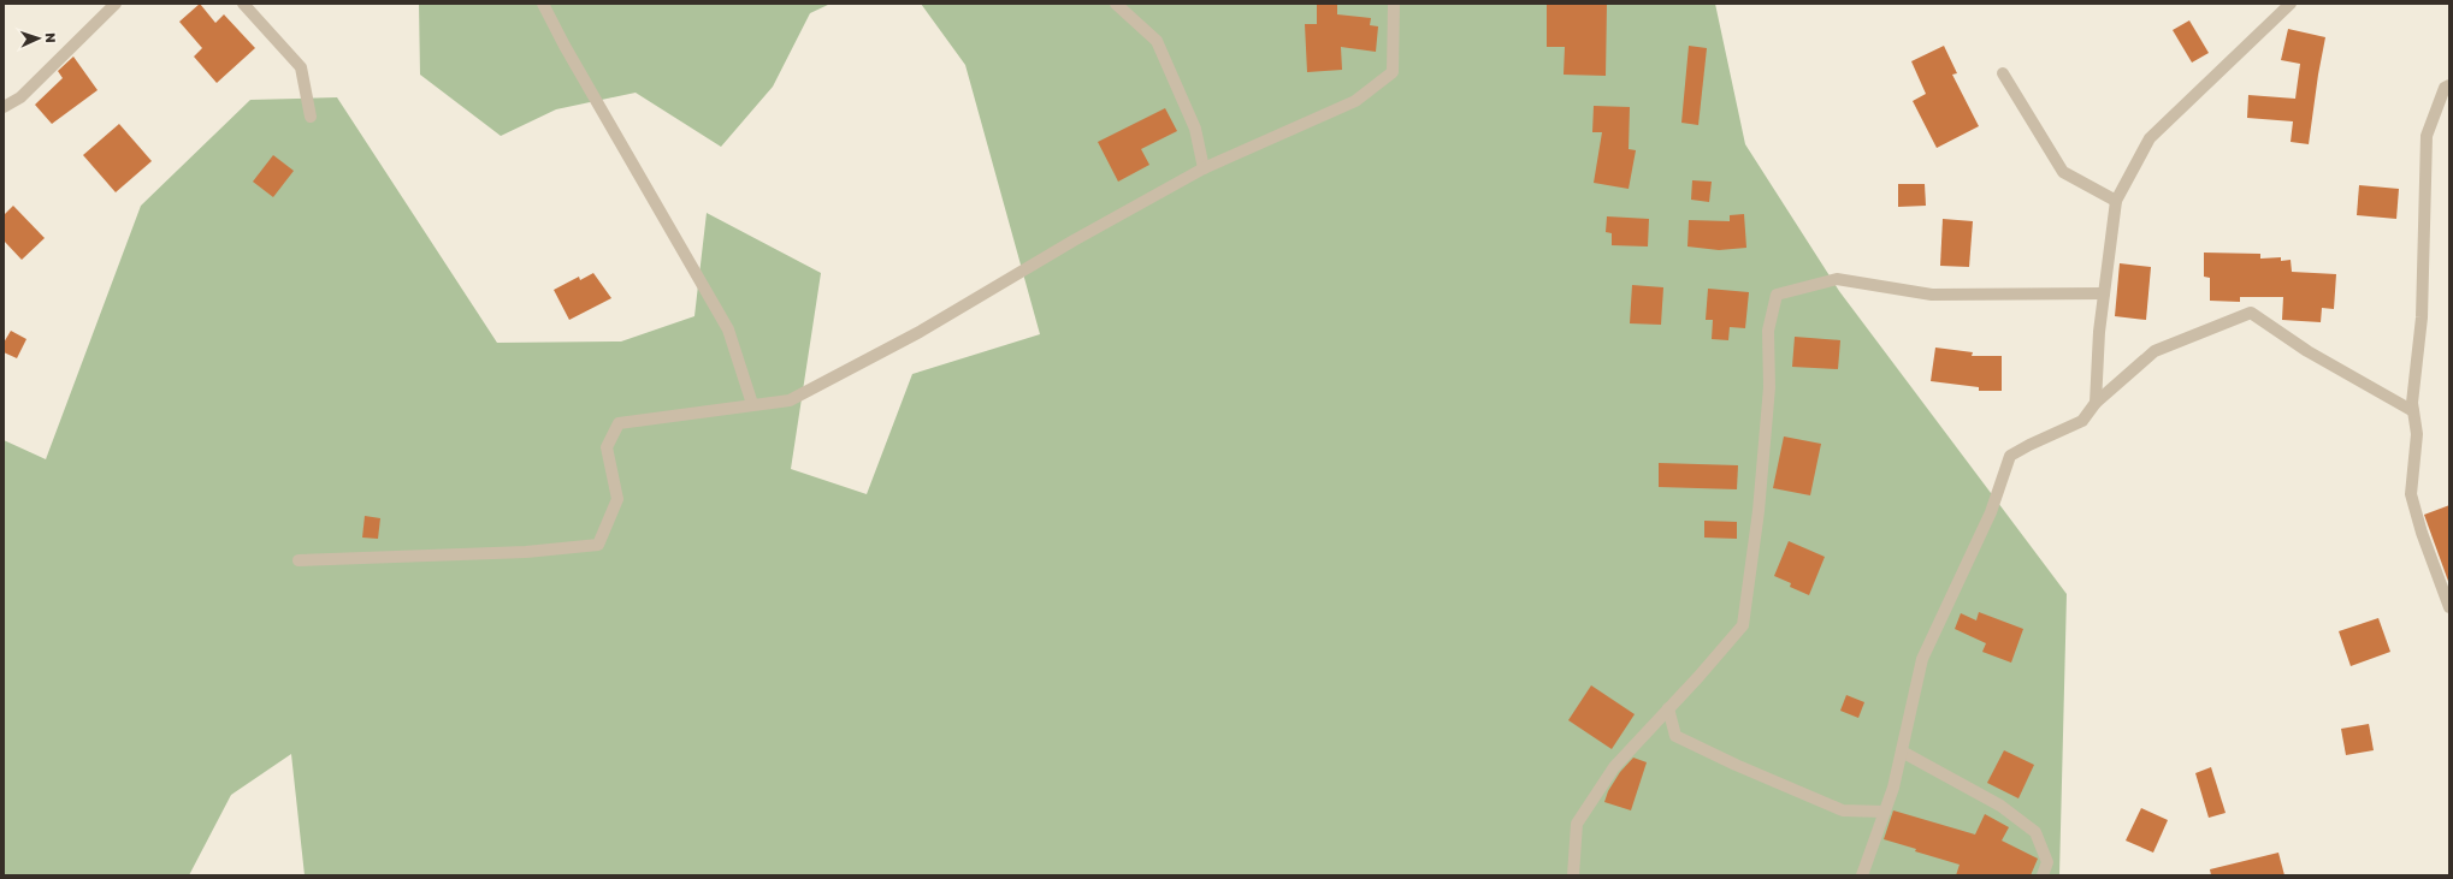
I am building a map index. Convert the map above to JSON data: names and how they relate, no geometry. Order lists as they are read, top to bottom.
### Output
{
  "north": "right"
}
